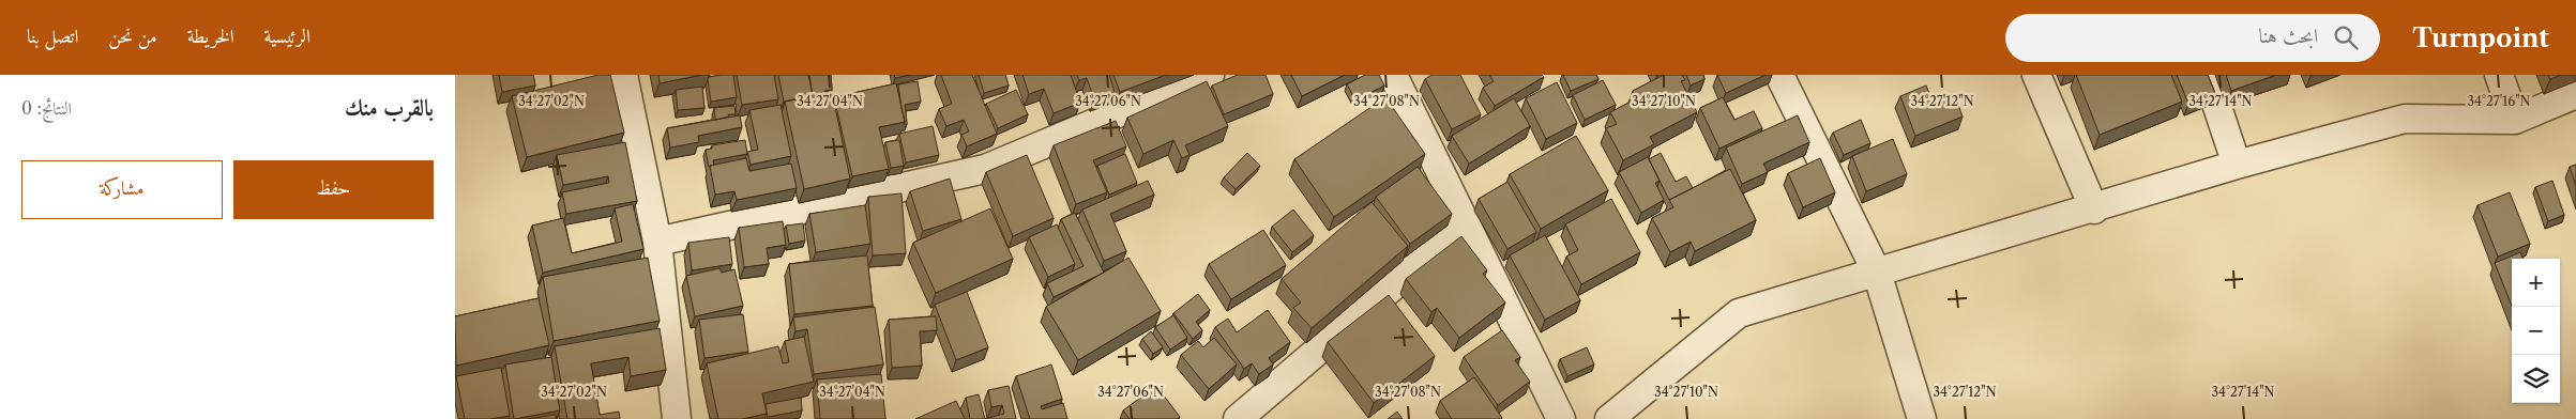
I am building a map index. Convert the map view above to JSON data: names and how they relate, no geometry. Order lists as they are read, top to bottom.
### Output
{
  "page": {
    "header": "Turnpoint",
    "search": "ابحث هنا",
    "nav": [
      "الرئيسية",
      "الخريطة",
      "من نحن",
      "اتصل بنا"
    ],
    "heading": ["بالقرب منك", "النتائج: 0"],
    "buttons": ["حفظ", "مشاركة"],
    "map_buttons": ["+", "−"]
  },
  "coordinates": [
    "34°27'02\"N",
    "34°27'04\"N",
    "34°27'06\"N",
    "34°27'08\"N",
    "34°27'10\"N",
    "34°27'12\"N",
    "34°27'14\"N",
    "34°27'16\"N"
  ]
}
